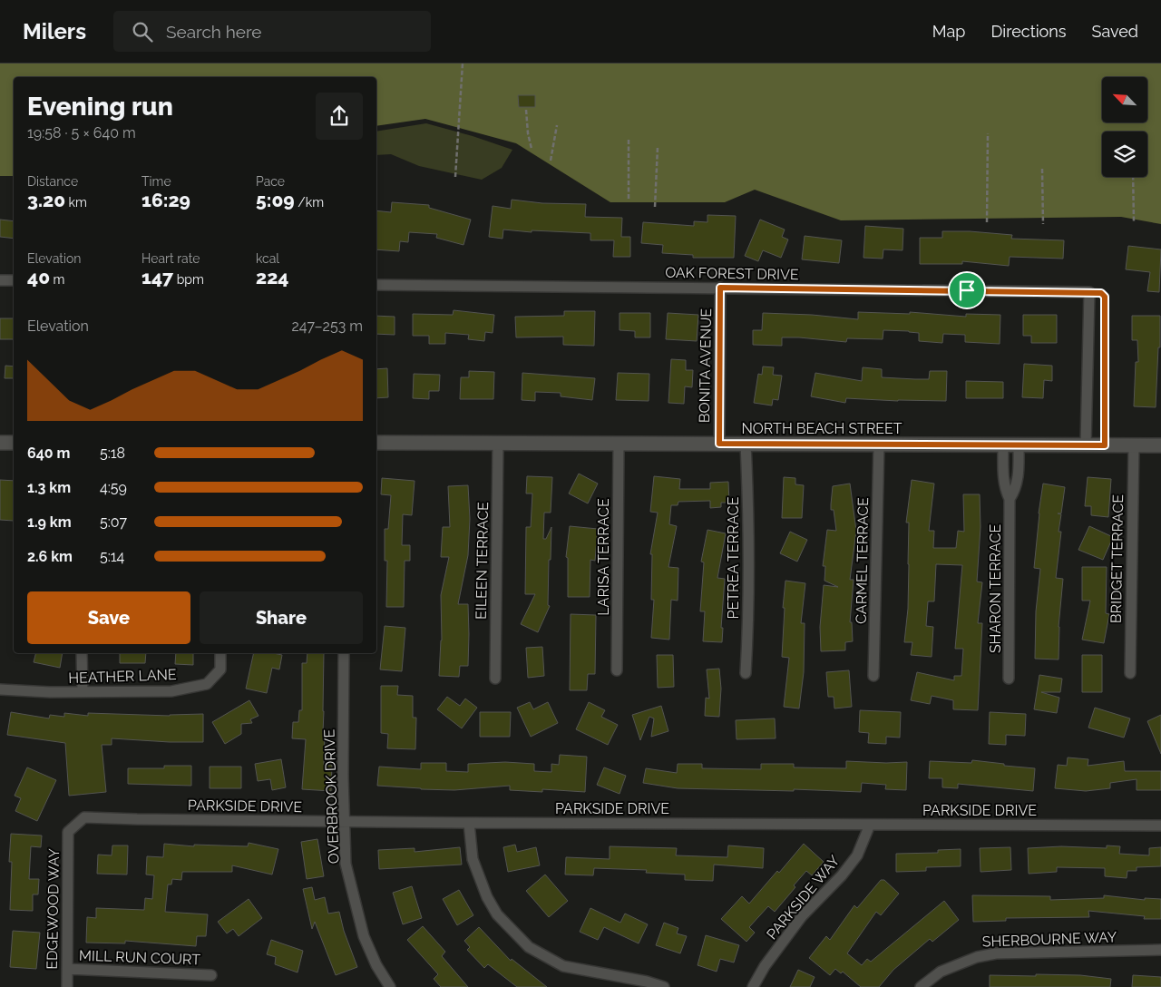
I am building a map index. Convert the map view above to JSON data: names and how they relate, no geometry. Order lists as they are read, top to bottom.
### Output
{
  "streets": {
    "street": [
      "OAK FOREST DRIVE",
      "BONITA AVENUE",
      "NORTH BEACH STREET",
      "LARISA TERRACE",
      "PETREA TERRACE",
      "BRIDGET TERRACE",
      "EILEEN TERRACE",
      "CARMEL TERRACE",
      "SHARON TERRACE",
      "HEATHER LANE",
      "OVERBROOK DRIVE",
      "PARKSIDE DRIVE",
      "PARKSIDE WAY",
      "EDGEWOOD WAY",
      "SHERBOURNE WAY",
      "MILL RUN COURT"
    ]
  },
  "crossings": [
    ["OAK FOREST DRIVE", "BONITA AVENUE"],
    ["BONITA AVENUE", "NORTH BEACH STREET"],
    ["NORTH BEACH STREET", "LARISA TERRACE"],
    ["NORTH BEACH STREET", "PETREA TERRACE"],
    ["NORTH BEACH STREET", "BRIDGET TERRACE"],
    ["NORTH BEACH STREET", "EILEEN TERRACE"],
    ["NORTH BEACH STREET", "CARMEL TERRACE"],
    ["NORTH BEACH STREET", "SHARON TERRACE"],
    ["OVERBROOK DRIVE", "PARKSIDE DRIVE"],
    ["PARKSIDE DRIVE", "PARKSIDE WAY"],
    ["PARKSIDE DRIVE", "EDGEWOOD WAY"],
    ["EDGEWOOD WAY", "MILL RUN COURT"]
  ],
  "north": "top left",
  "page": {
    "header": "Milers",
    "search": "Search here",
    "nav": ["Map", "Directions", "Saved"],
    "heading": ["Evening run", "19:58 · 5 × 640 m"],
    "stats": [
      ["Distance", "3.20 km"],
      ["Time", "16:29"],
      ["Pace", "5:09 /km"],
      ["Elevation", "40 m"],
      ["Heart rate", "147 bpm"],
      ["kcal", "224"]
    ],
    "chart": ["Elevation", "247–253 m"],
    "list": [
      {
        "name": "640 m",
        "note": "5:18"
      },
      {
        "name": "1.3 km",
        "note": "4:59"
      },
      {
        "name": "1.9 km",
        "note": "5:07"
      },
      {
        "name": "2.6 km",
        "note": "5:14"
      }
    ],
    "buttons": ["Save", "Share"]
  }
}
